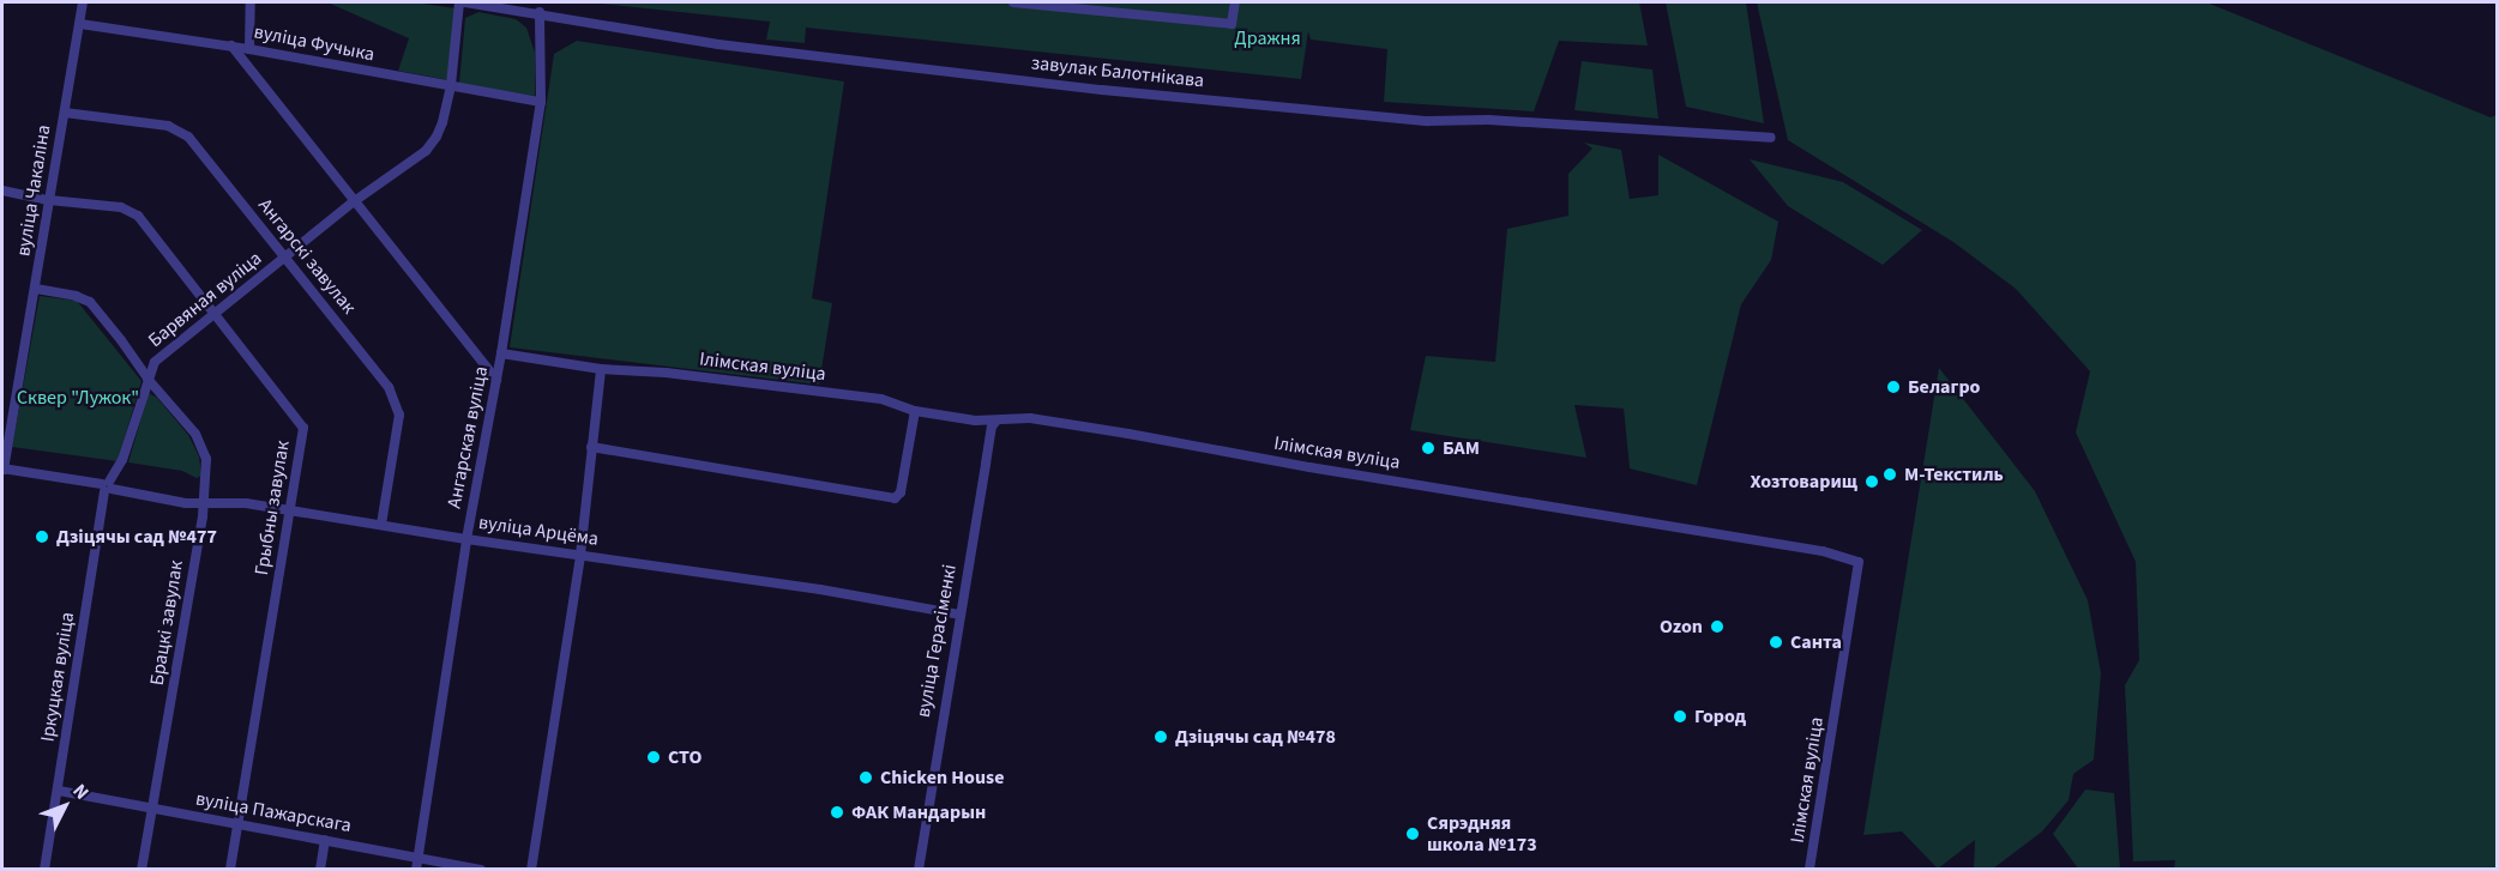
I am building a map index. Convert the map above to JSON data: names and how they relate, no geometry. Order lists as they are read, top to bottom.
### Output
{
  "streets": {
    "street": [
      "вуліца Фучыка",
      "завулак Балотнікава",
      "вуліца Чакаліна",
      "Ангарскі завулак",
      "Барвяная вуліца",
      "Ілімская вуліца",
      "Ангарская вуліца",
      "Грыбны завулак",
      "вуліца Арцёма",
      "Брацкі завулак",
      "вуліца Герасіменкі",
      "Іркуцкая вуліца",
      "вуліца Пажарскага"
    ]
  },
  "crossings": [
    ["вуліца Фучыка", "вуліца Чакаліна"],
    ["вуліца Фучыка", "Барвяная вуліца"],
    ["вуліца Фучыка", "Ангарская вуліца"],
    ["завулак Балотнікава", "Ангарская вуліца"],
    ["вуліца Чакаліна", "Ангарскі завулак"],
    ["вуліца Чакаліна", "Грыбны завулак"],
    ["вуліца Чакаліна", "вуліца Арцёма"],
    ["вуліца Чакаліна", "Брацкі завулак"],
    ["Ангарскі завулак", "Барвяная вуліца"],
    ["Ангарскі завулак", "вуліца Арцёма"],
    ["Барвяная вуліца", "Грыбны завулак"],
    ["Барвяная вуліца", "вуліца Арцёма"],
    ["Барвяная вуліца", "Брацкі завулак"],
    ["Барвяная вуліца", "Іркуцкая вуліца"],
    ["Ілімская вуліца", "Ангарская вуліца"],
    ["Ілімская вуліца", "вуліца Герасіменкі"],
    ["Ангарская вуліца", "вуліца Арцёма"],
    ["Ангарская вуліца", "вуліца Пажарскага"],
    ["Грыбны завулак", "вуліца Арцёма"],
    ["Грыбны завулак", "вуліца Пажарскага"],
    ["вуліца Арцёма", "Брацкі завулак"],
    ["вуліца Арцёма", "вуліца Герасіменкі"],
    ["вуліца Арцёма", "Іркуцкая вуліца"],
    ["Брацкі завулак", "вуліца Пажарскага"],
    ["Іркуцкая вуліца", "вуліца Пажарскага"]
  ],
  "parks": ["Дражня", "Сквер \"Лужок\""],
  "places": [
    "Белагро",
    "БАМ",
    "М-Текстиль",
    "Хозтоварищ",
    "Дзіцячы сад №477",
    "Ozon",
    "Санта",
    "Город",
    "Дзіцячы сад №478",
    "СТО",
    "Chicken House",
    "ФАК Мандарын",
    "Сярэдняя школа №173"
  ],
  "north": "top right"
}
